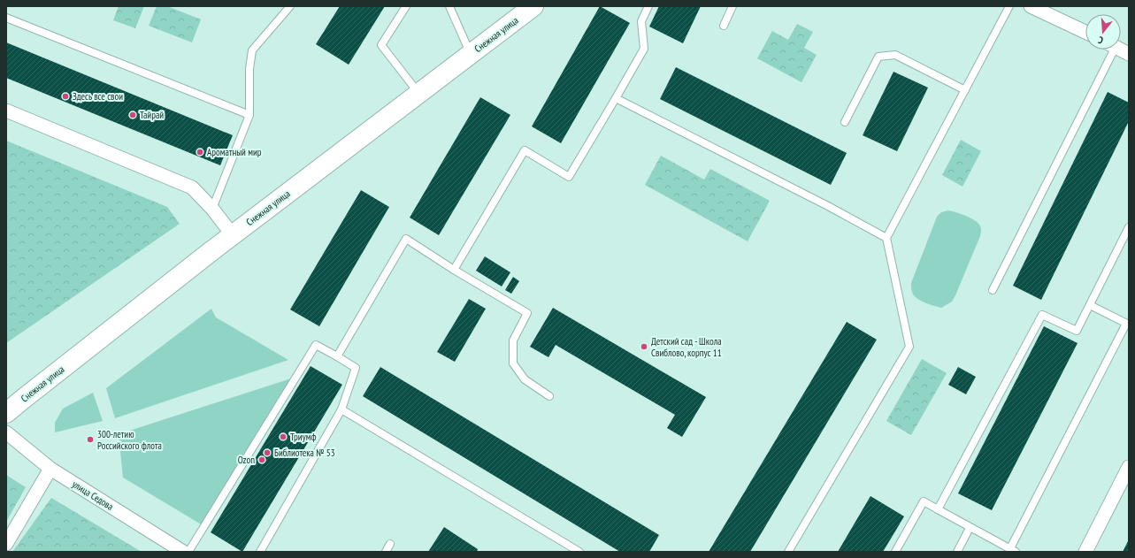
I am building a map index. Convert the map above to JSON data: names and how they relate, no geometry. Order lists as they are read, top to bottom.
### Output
{
  "streets": {
    "main road": ["Снежная улица"],
    "street": ["улица Седова"]
  },
  "places": [
    "Здесь все свои",
    "Тайрай",
    "Ароматный мир",
    "Детский сад - Школа Свиблово, корпус 11",
    "Триумф",
    "300-летию Российского флота",
    "Библиотека № 53",
    "Ozon"
  ],
  "north": "bottom"
}
